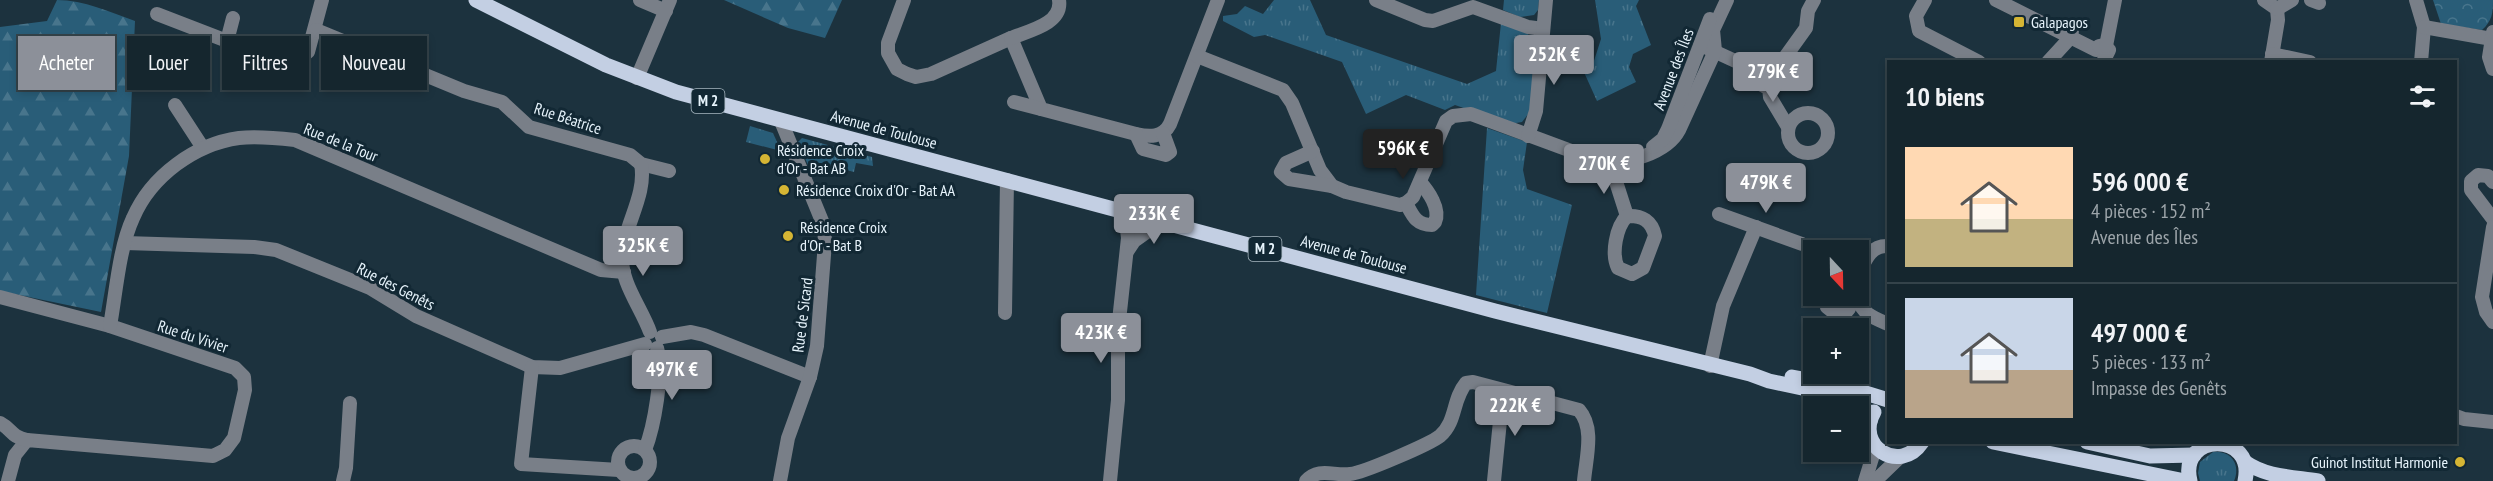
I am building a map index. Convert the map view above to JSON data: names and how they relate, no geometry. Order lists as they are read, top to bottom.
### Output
{
  "streets": {
    "main road": ["M 2", "Avenue de Toulouse"],
    "street": [
      "Avenue des Îles",
      "Rue Béatrice",
      "Rue de la Tour",
      "Rue des Genêts",
      "Rue de Sicard",
      "Rue du Vivier"
    ]
  },
  "crossings": [
    ["M 2", "Avenue de Toulouse"],
    ["Avenue de Toulouse", "Rue de Sicard"],
    ["Rue de la Tour", "Rue des Genêts"],
    ["Rue de la Tour", "Rue du Vivier"],
    ["Rue des Genêts", "Rue de Sicard"]
  ],
  "places": {
    "transit": ["Galapagos"],
    "other": [
      "Résidence Croix d'Or - Bat AB",
      "Résidence Croix d'Or - Bat AA",
      "Résidence Croix d'Or - Bat B",
      "Guinot Institut Harmonie"
    ]
  },
  "north": "bottom",
  "page": {
    "price": [
      "252K €",
      "279K €",
      "596K €",
      "270K €",
      "479K €",
      "233K €",
      "325K €",
      "423K €",
      "497K €",
      "222K €"
    ],
    "chip": [
      "Acheter",
      "Louer",
      "Filtres",
      "Nouveau"
    ],
    "heading": "10 biens",
    "list": [
      {
        "name": "596 000 €",
        "note": "4 pièces · 152 m² · Avenue des Îles"
      },
      {
        "name": "497 000 €",
        "note": "5 pièces · 133 m² · Impasse des Genêts"
      }
    ],
    "map_buttons": ["+", "−"]
  }
}
